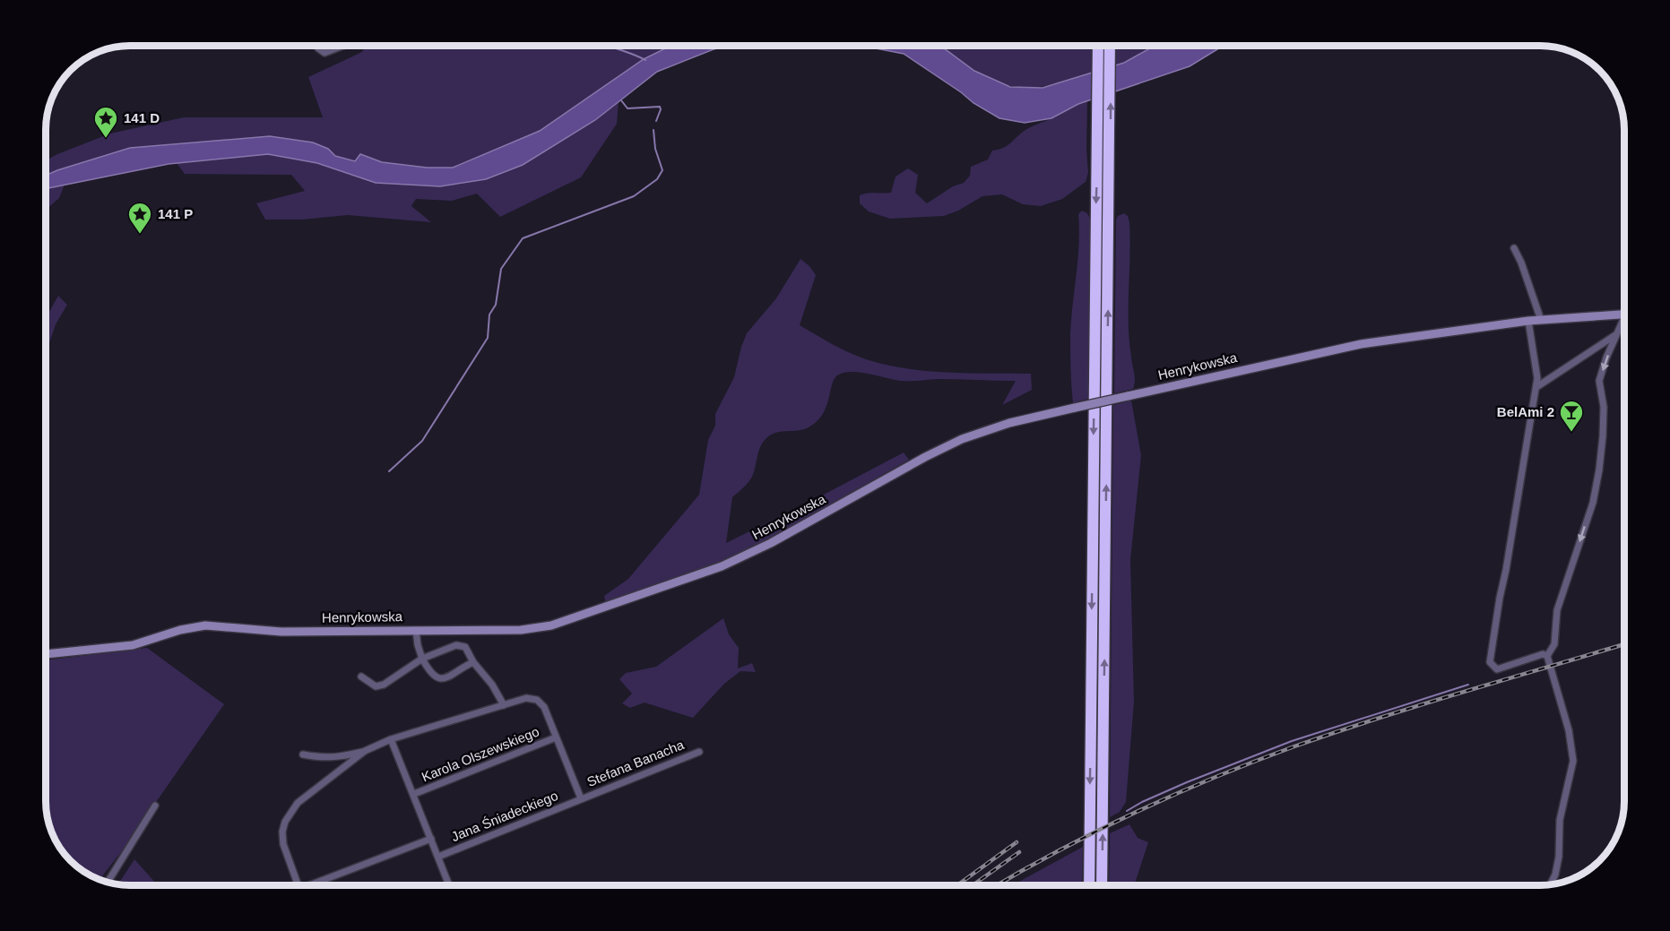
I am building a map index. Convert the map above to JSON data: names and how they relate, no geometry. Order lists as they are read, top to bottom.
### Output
{
  "streets": {
    "main road": ["Henrykowska"],
    "street": ["Karola Olszewskiego", "Stefana Banacha", "Jana Śniadeckiego"]
  },
  "crossings": [
    ["Stefana Banacha", "Jana Śniadeckiego"]
  ],
  "places": {
    "place": ["141 D", "141 P"],
    "bar": ["BelAmi 2"]
  }
}
